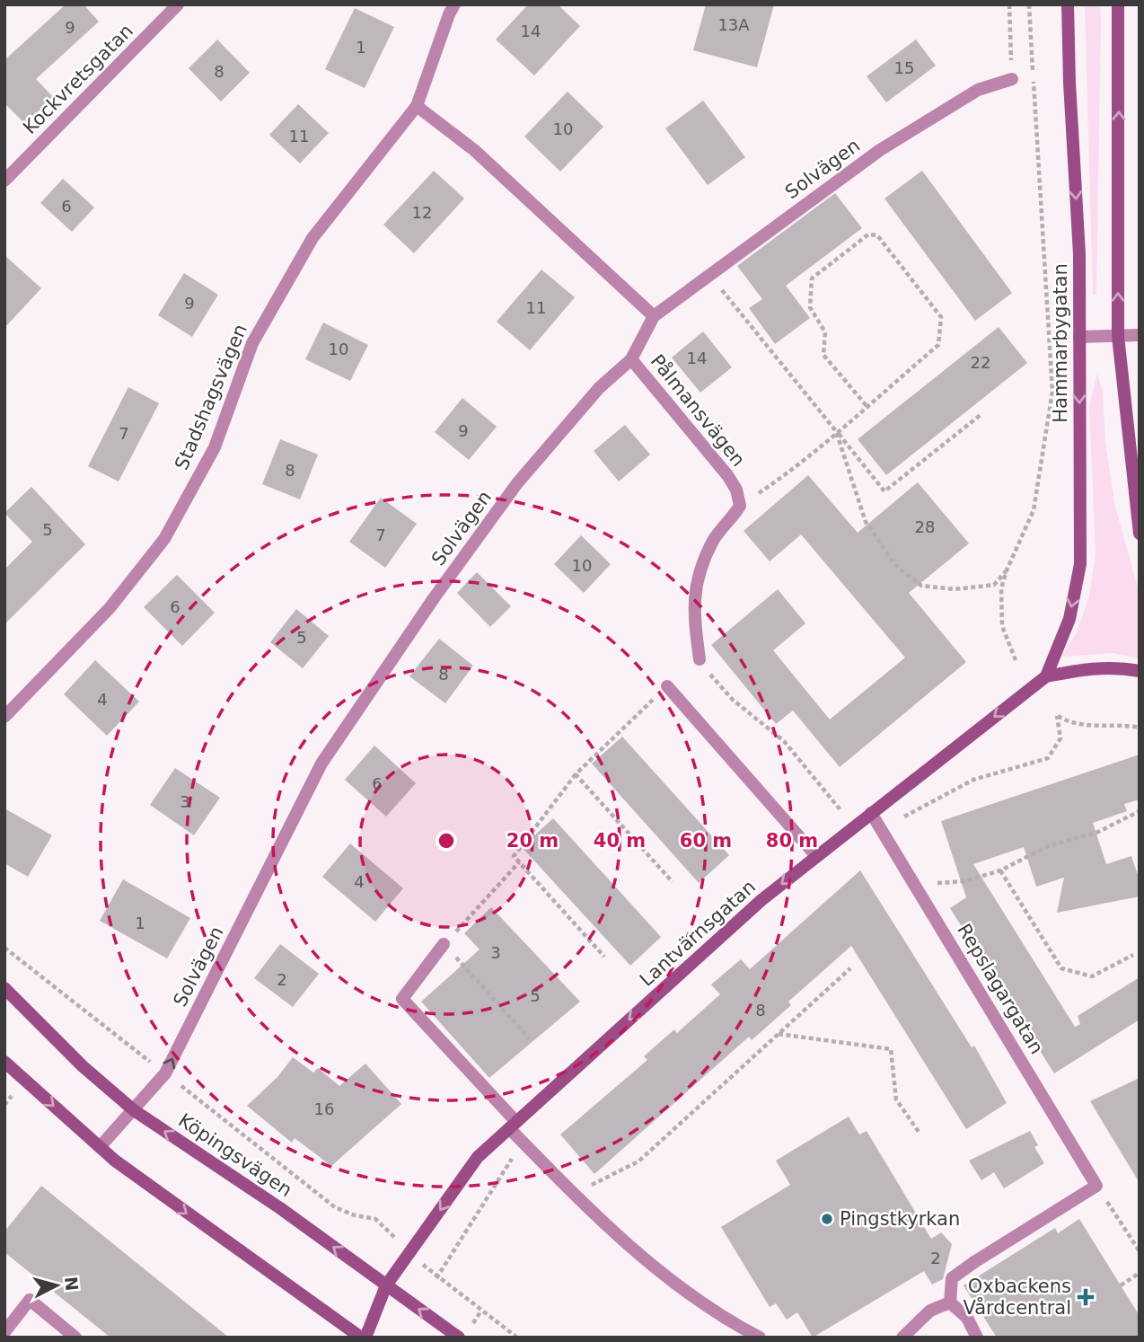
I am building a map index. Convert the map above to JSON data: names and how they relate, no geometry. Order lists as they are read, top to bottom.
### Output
{
  "streets": {
    "main road": ["Hammarbygatan", "Lantvärnsgatan", "Köpingsvägen"],
    "street": [
      "Kockvretsgatan",
      "Solvägen",
      "Stadshagsvägen",
      "Pålmansvägen",
      "Repslagargatan"
    ]
  },
  "crossings": [
    ["Solvägen", "Pålmansvägen"],
    ["Solvägen", "Köpingsvägen"],
    ["Hammarbygatan", "Lantvärnsgatan"],
    ["Lantvärnsgatan", "Repslagargatan"],
    ["Lantvärnsgatan", "Köpingsvägen"]
  ],
  "one_way": ["Solvägen", "Lantvärnsgatan"],
  "places": {
    "other": ["Pingstkyrkan"],
    "health": ["Oxbackens Vårdcentral"]
  },
  "house_numbers": [
    "13A",
    "9",
    "14",
    "1",
    "15",
    "8",
    "10",
    "11",
    "6",
    "12",
    "9",
    "11",
    "10",
    "14",
    "22",
    "9",
    "7",
    "8",
    "28",
    "5",
    "7",
    "10",
    "6",
    "5",
    "8",
    "4",
    "6",
    "3",
    "4",
    "1",
    "3",
    "2",
    "5",
    "8",
    "16",
    "2"
  ],
  "north": "right",
  "rings": [
    "20 m",
    "40 m",
    "60 m",
    "80 m"
  ]
}
